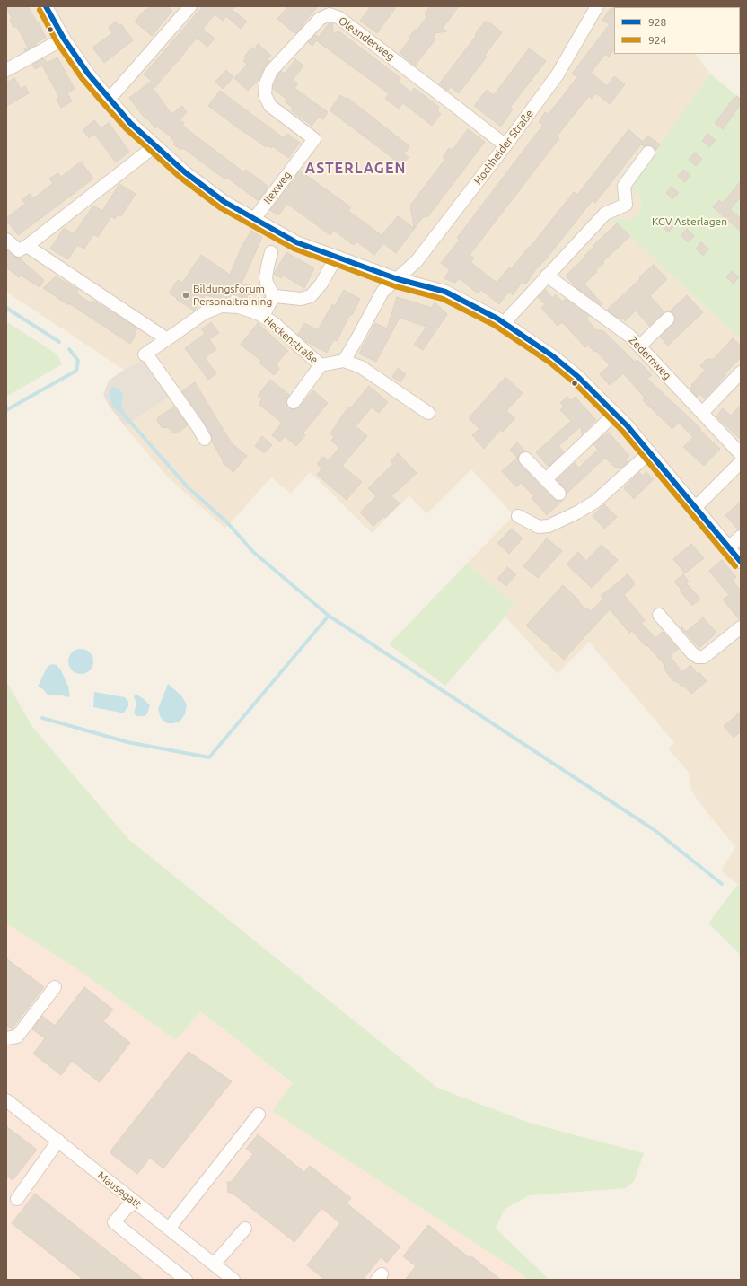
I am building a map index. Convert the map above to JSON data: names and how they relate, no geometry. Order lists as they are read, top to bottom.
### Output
{
  "streets": {
    "street": [
      "Oleanderweg",
      "Hochheider Straße",
      "Ilexweg",
      "Heckenstraße",
      "Zedernweg",
      "Mausegatt"
    ]
  },
  "crossings": [
    ["Oleanderweg", "Hochheider Straße"],
    ["Oleanderweg", "Ilexweg"],
    ["Hochheider Straße", "Heckenstraße"]
  ],
  "districts": ["ASTERLAGEN"],
  "parks": ["KGV Asterlagen"],
  "places": ["Bildungsforum Personaltraining"],
  "lines": ["transit line 928", "transit line 924"],
  "legend": ["928", "924"]
}
